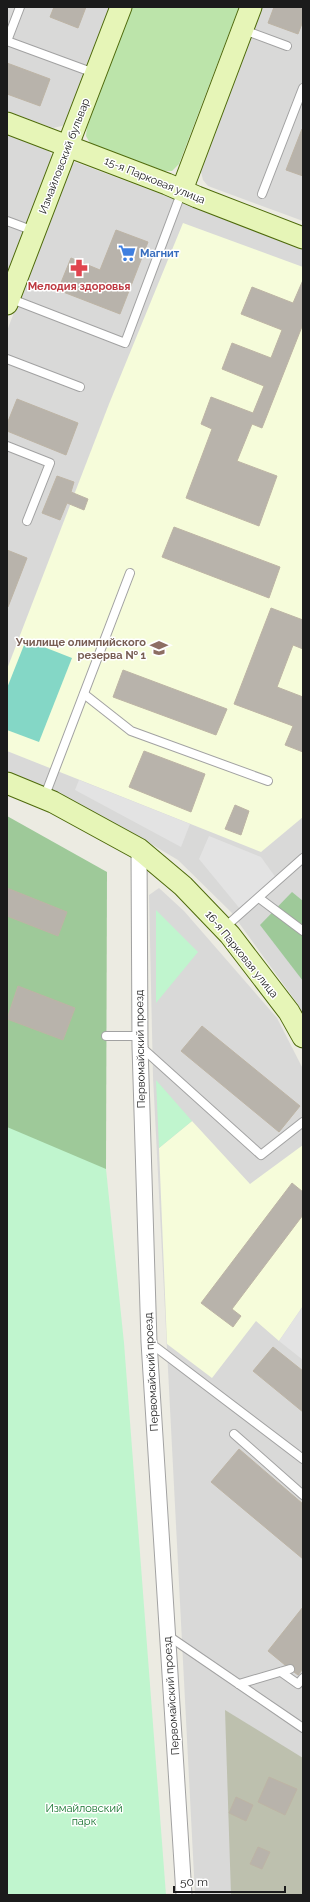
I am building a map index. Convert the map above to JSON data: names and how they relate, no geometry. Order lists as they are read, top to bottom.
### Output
{
  "streets": {
    "street": [
      "Измайловский бульвар",
      "15-я Парковая улица",
      "16-я Парковая улица",
      "Первомайский проезд"
    ]
  },
  "crossings": [
    ["Измайловский бульвар", "15-я Парковая улица"],
    ["16-я Парковая улица", "Первомайский проезд"]
  ],
  "parks": ["Измайловский парк"],
  "places": {
    "supermarket": ["Магнит"],
    "pharmacy": ["Мелодия здоровья"],
    "school or university": ["Училище олимпийского резерва № 1"]
  },
  "scale_bar": "50 m"
}
